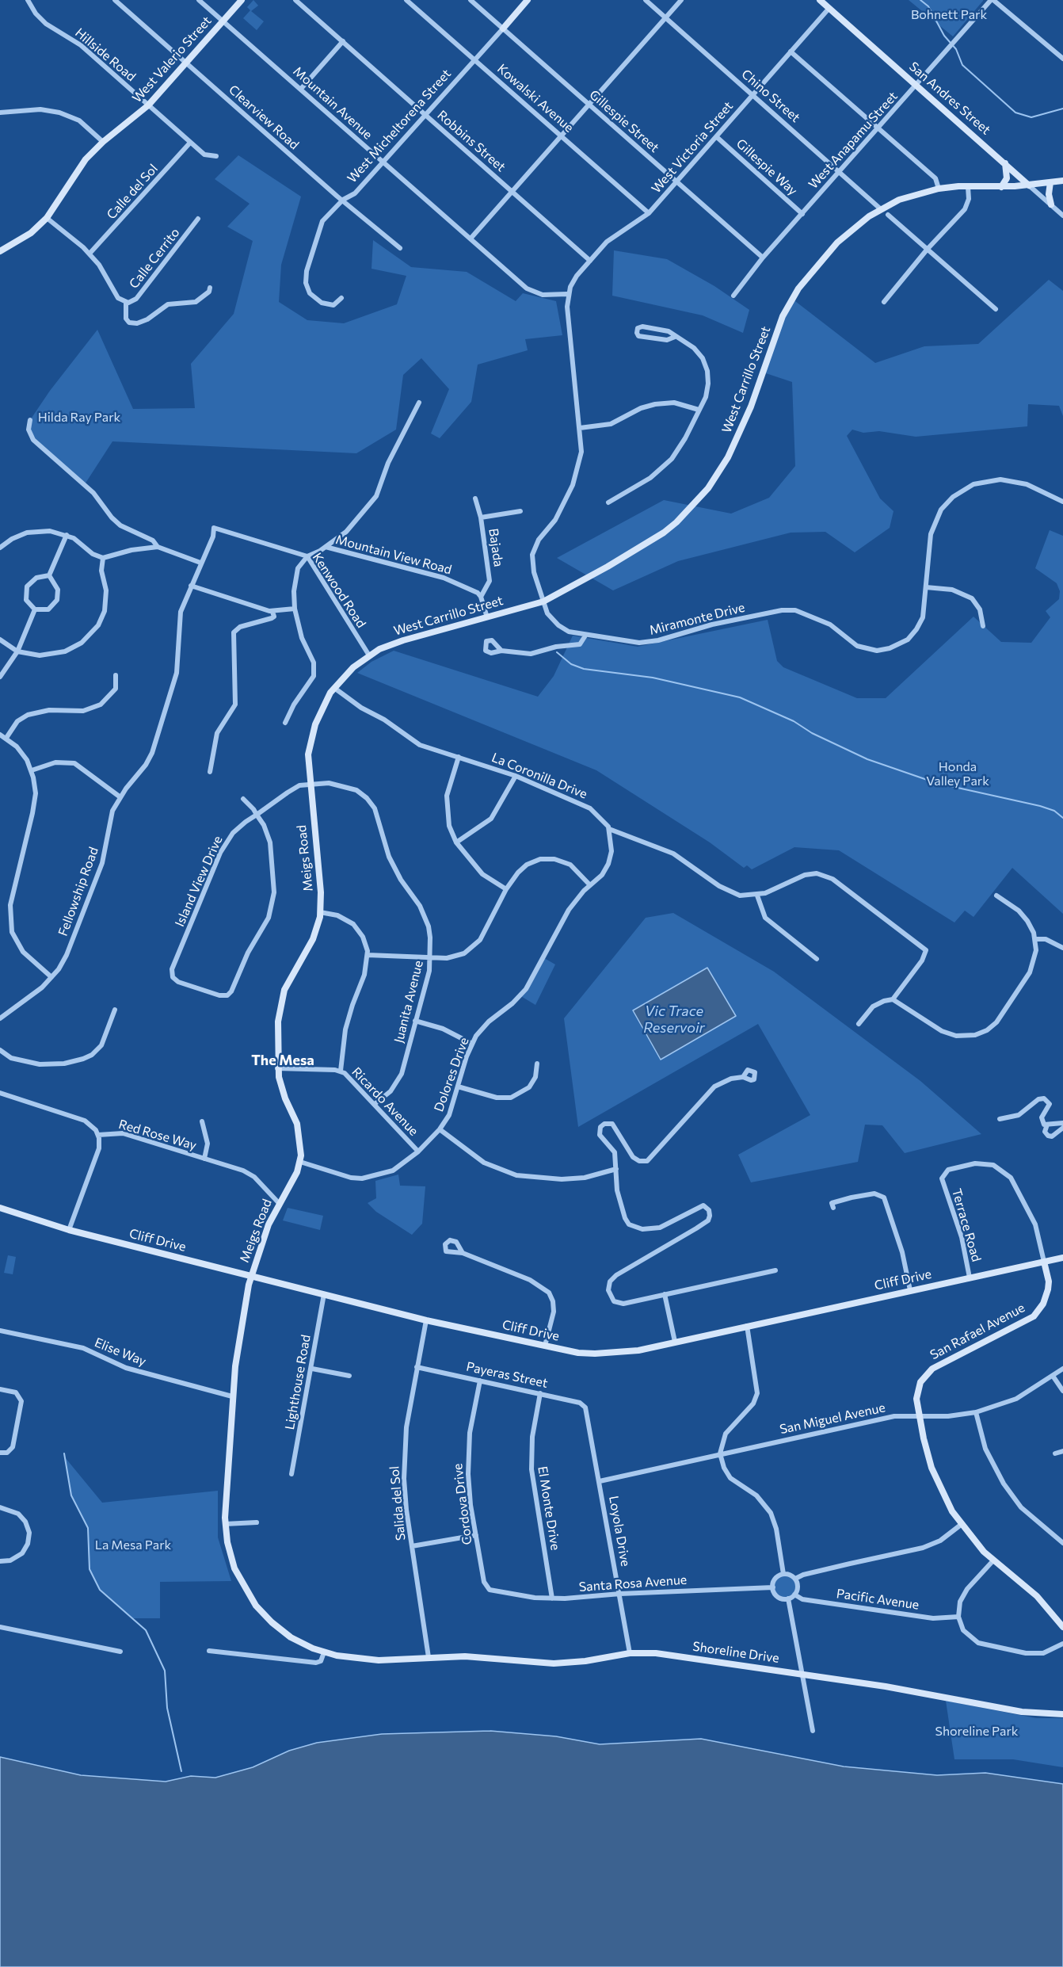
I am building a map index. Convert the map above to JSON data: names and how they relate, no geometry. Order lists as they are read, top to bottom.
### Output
{
  "streets": {
    "main road": [
      "West Valerio Street",
      "San Andres Street",
      "West Micheltorena Street",
      "West Carrillo Street",
      "Meigs Road",
      "Cliff Drive",
      "San Rafael Avenue",
      "Shoreline Drive"
    ],
    "street": [
      "Hillside Road",
      "Chino Street",
      "Kowalski Avenue",
      "Mountain Avenue",
      "Clearview Road",
      "Gillespie Street",
      "West Anapamu Street",
      "Robbins Street",
      "West Victoria Street",
      "Gillespie Way",
      "Calle del Sol",
      "Calle Cerrito",
      "Bajada",
      "Mountain View Road",
      "Kenwood Road",
      "Miramonte Drive",
      "La Coronilla Drive",
      "Island View Drive",
      "Fellowship Road",
      "Juanita Avenue",
      "Dolores Drive",
      "Ricardo Avenue",
      "Red Rose Way",
      "Terrace Road",
      "Elise Way",
      "Payeras Street",
      "Lighthouse Road",
      "San Miguel Avenue",
      "Salida del Sol",
      "Cordova Drive",
      "El Monte Drive",
      "Loyola Drive",
      "Santa Rosa Avenue",
      "Pacific Avenue"
    ]
  },
  "crossings": [
    ["Hillside Road", "West Valerio Street"],
    ["Hillside Road", "Calle del Sol"],
    ["West Valerio Street", "Mountain Avenue"],
    ["West Valerio Street", "Clearview Road"],
    ["West Valerio Street", "Calle Cerrito"],
    ["Chino Street", "West Anapamu Street"],
    ["Chino Street", "West Victoria Street"],
    ["Chino Street", "West Carrillo Street"],
    ["Kowalski Avenue", "West Micheltorena Street"],
    ["Kowalski Avenue", "West Victoria Street"],
    ["San Andres Street", "West Anapamu Street"],
    ["San Andres Street", "West Victoria Street"],
    ["San Andres Street", "West Carrillo Street"],
    ["Mountain Avenue", "West Micheltorena Street"],
    ["Mountain Avenue", "West Victoria Street"],
    ["Mountain Avenue", "Miramonte Drive"],
    ["Clearview Road", "West Micheltorena Street"],
    ["Gillespie Street", "West Micheltorena Street"],
    ["Gillespie Street", "West Anapamu Street"],
    ["Gillespie Street", "West Victoria Street"],
    ["West Micheltorena Street", "Robbins Street"],
    ["West Anapamu Street", "Gillespie Way"],
    ["Robbins Street", "West Victoria Street"],
    ["West Victoria Street", "Gillespie Way"],
    ["West Victoria Street", "Miramonte Drive"],
    ["Calle del Sol", "Calle Cerrito"],
    ["West Carrillo Street", "Kenwood Road"],
    ["West Carrillo Street", "Miramonte Drive"],
    ["West Carrillo Street", "La Coronilla Drive"],
    ["West Carrillo Street", "Meigs Road"],
    ["Bajada", "Mountain View Road"],
    ["Kenwood Road", "Fellowship Road"],
    ["La Coronilla Drive", "Meigs Road"],
    ["La Coronilla Drive", "Dolores Drive"],
    ["Meigs Road", "Island View Drive"],
    ["Meigs Road", "Juanita Avenue"],
    ["Meigs Road", "Dolores Drive"],
    ["Meigs Road", "Ricardo Avenue"],
    ["Meigs Road", "Red Rose Way"],
    ["Meigs Road", "Cliff Drive"],
    ["Meigs Road", "Elise Way"],
    ["Meigs Road", "Shoreline Drive"],
    ["Island View Drive", "Juanita Avenue"],
    ["Juanita Avenue", "Ricardo Avenue"],
    ["Dolores Drive", "Ricardo Avenue"],
    ["Terrace Road", "Cliff Drive"],
    ["Terrace Road", "San Rafael Avenue"],
    ["Cliff Drive", "San Rafael Avenue"],
    ["Cliff Drive", "Lighthouse Road"],
    ["Cliff Drive", "Salida del Sol"],
    ["San Rafael Avenue", "San Miguel Avenue"],
    ["Payeras Street", "Salida del Sol"],
    ["Payeras Street", "Cordova Drive"],
    ["Payeras Street", "El Monte Drive"],
    ["Payeras Street", "Loyola Drive"],
    ["San Miguel Avenue", "Loyola Drive"],
    ["Salida del Sol", "Shoreline Drive"],
    ["Cordova Drive", "Santa Rosa Avenue"],
    ["El Monte Drive", "Santa Rosa Avenue"],
    ["Loyola Drive", "Santa Rosa Avenue"],
    ["Loyola Drive", "Shoreline Drive"],
    ["Santa Rosa Avenue", "Pacific Avenue"]
  ],
  "districts": ["The Mesa"],
  "water": ["Vic Trace Reservoir"],
  "parks": [
    "Bohnett Park",
    "Hilda Ray Park",
    "Honda Valley Park",
    "La Mesa Park",
    "Shoreline Park"
  ]
}
